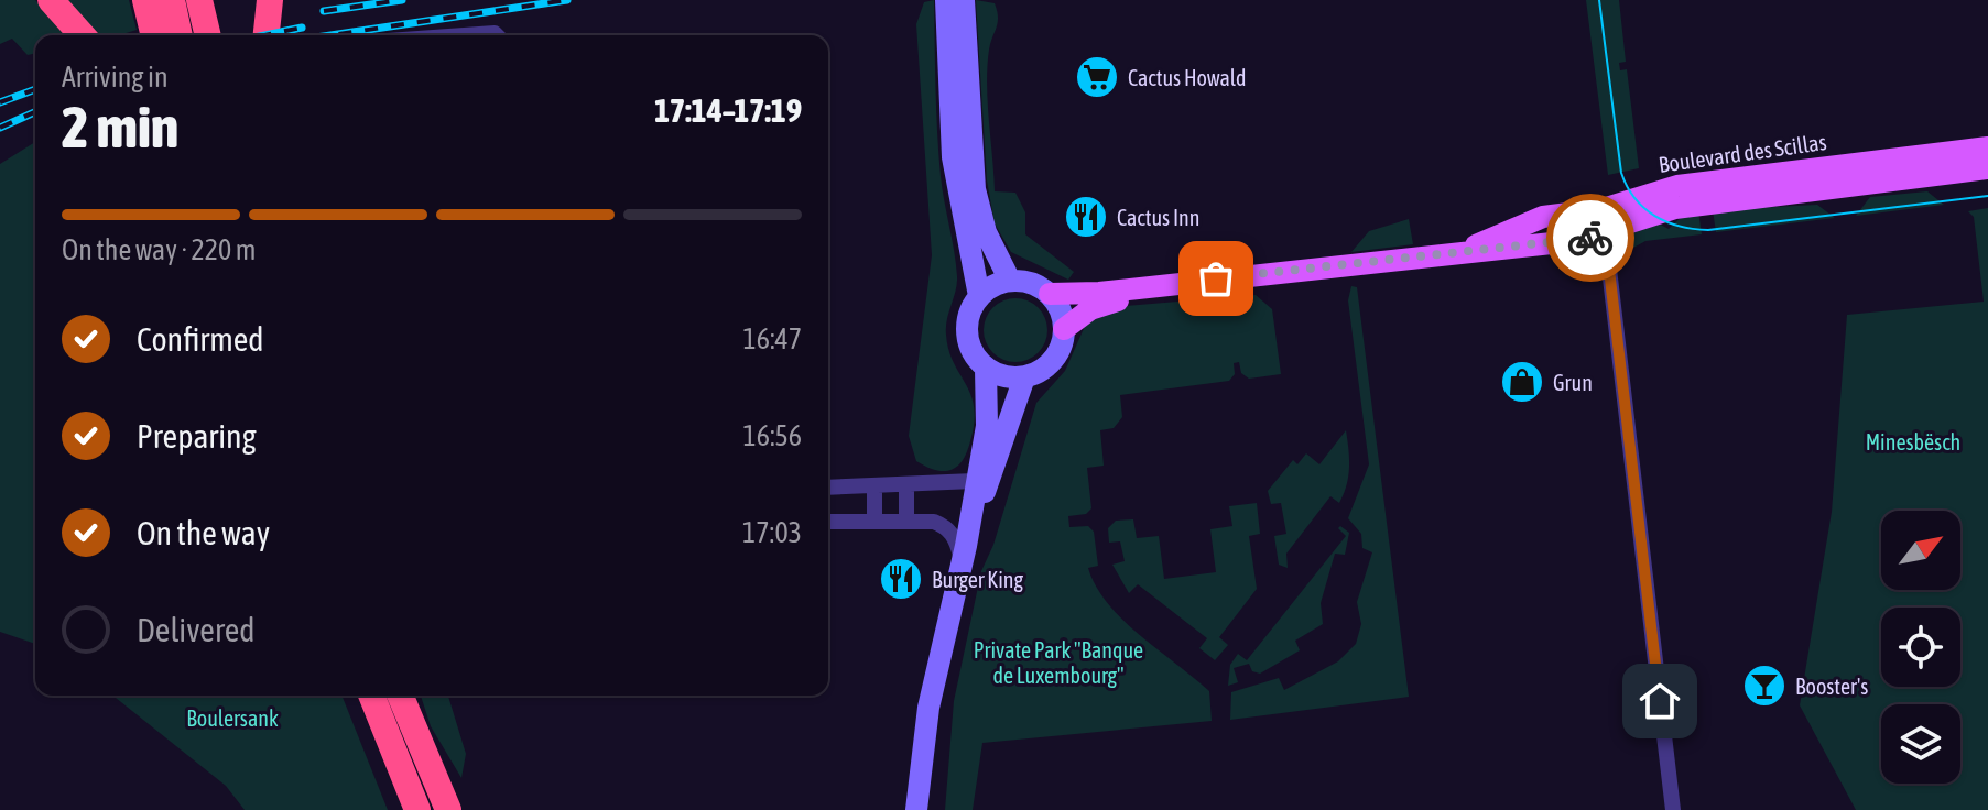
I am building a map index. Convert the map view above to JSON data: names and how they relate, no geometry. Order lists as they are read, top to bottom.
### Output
{
  "streets": {
    "main road": ["Boulevard des Scillas"]
  },
  "parks": ["Minesbësch", "Private Park \"Banque de Luxembourg\"", "Boulersank"],
  "places": {
    "supermarket": ["Cactus Howald"],
    "restaurant": ["Cactus Inn", "Burger King"],
    "shop": ["Grun"],
    "bar": ["Booster's"]
  },
  "north": "top right",
  "page": {
    "heading": ["2 min", "Arriving in", "17:14–17:19"],
    "bar": "On the way · 220 m",
    "list": [
      ["Confirmed", "16:47"],
      ["Preparing", "16:56"],
      ["On the way", "17:03"],
      "Delivered"
    ]
  }
}
